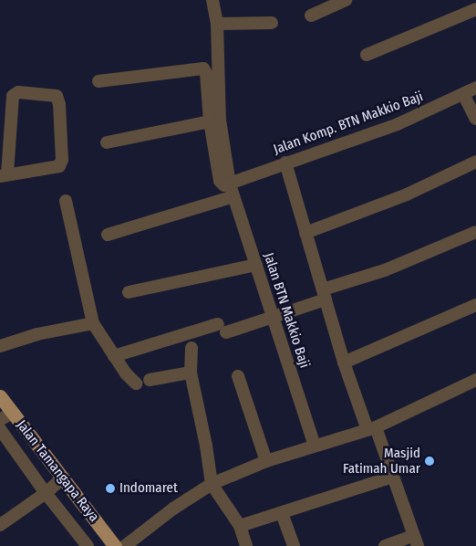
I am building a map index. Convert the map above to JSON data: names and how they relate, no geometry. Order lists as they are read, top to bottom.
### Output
{
  "streets": {
    "main road": ["Jalan Tamangapa Raya"],
    "street": ["Jalan Komp. BTN Makkio Baji", "Jalan BTN Makkio Baji"]
  },
  "crossings": [
    ["Jalan Komp. BTN Makkio Baji", "Jalan BTN Makkio Baji"]
  ],
  "places": ["Masjid Fatimah Umar", "Indomaret"]
}
